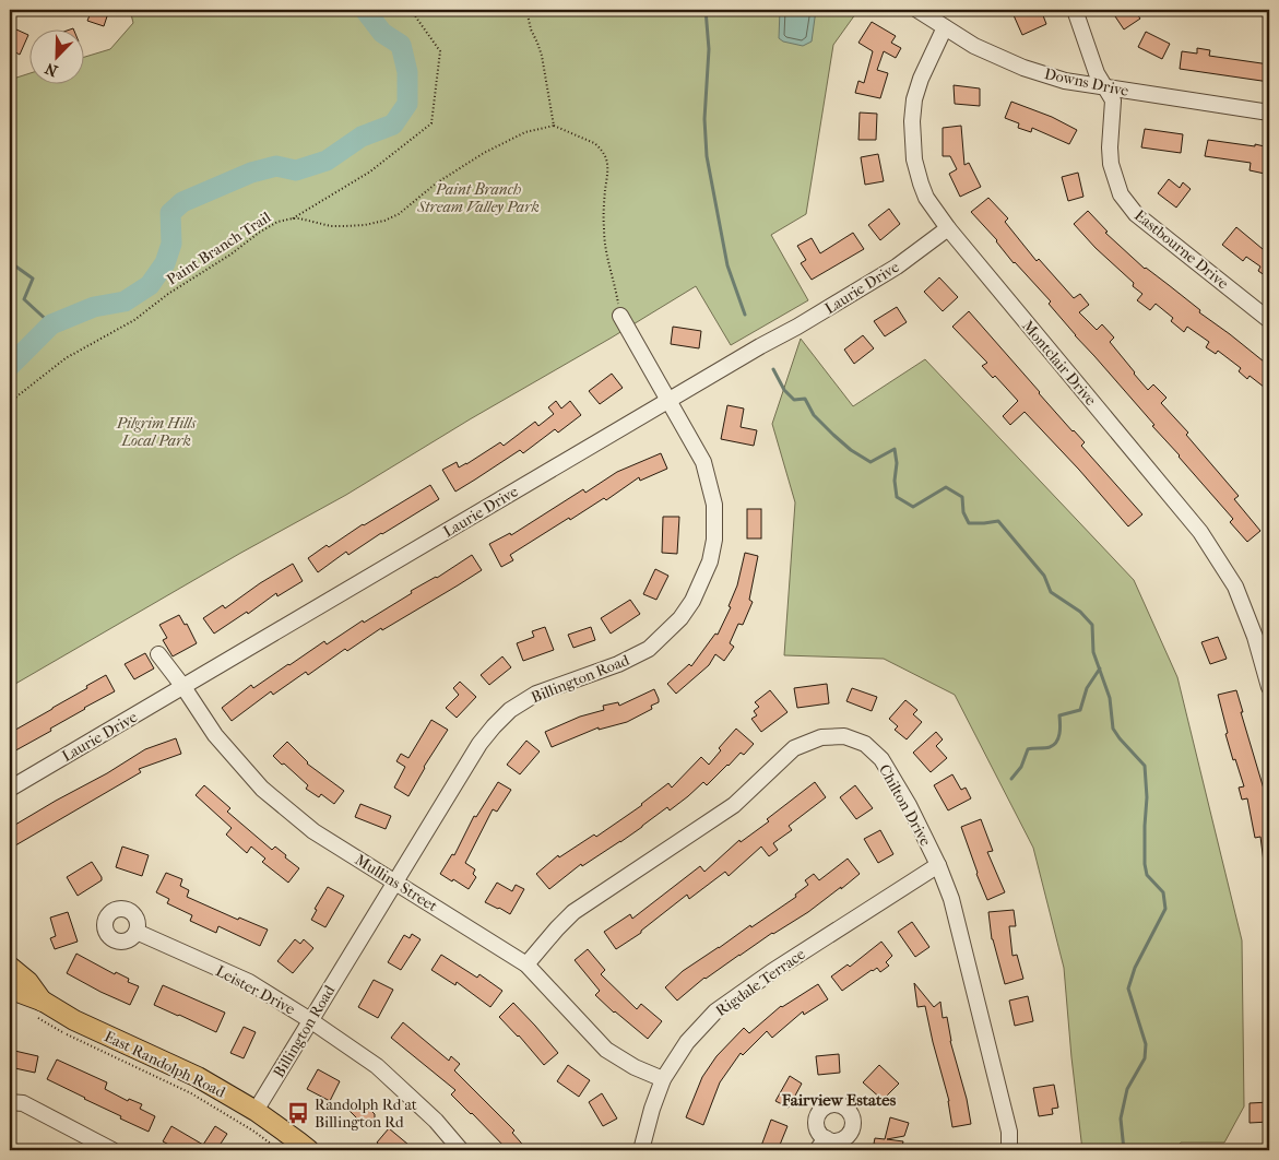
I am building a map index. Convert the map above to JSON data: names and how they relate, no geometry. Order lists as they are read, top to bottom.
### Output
{
  "streets": {
    "main road": ["East Randolph Road"],
    "street": [
      "Downs Drive",
      "Eastbourne Drive",
      "Laurie Drive",
      "Montclair Drive",
      "Billington Road",
      "Chilton Drive",
      "Mullins Street",
      "Rigdale Terrace",
      "Leister Drive"
    ],
    "path": ["Paint Branch Trail"]
  },
  "crossings": [
    ["Downs Drive", "Eastbourne Drive"],
    ["Downs Drive", "Montclair Drive"],
    ["Laurie Drive", "Montclair Drive"],
    ["Laurie Drive", "Billington Road"],
    ["Laurie Drive", "Mullins Street"],
    ["Billington Road", "Mullins Street"],
    ["Billington Road", "Leister Drive"],
    ["Billington Road", "East Randolph Road"],
    ["Chilton Drive", "Mullins Street"],
    ["Chilton Drive", "Rigdale Terrace"],
    ["Mullins Street", "Rigdale Terrace"]
  ],
  "districts": ["Fairview Estates"],
  "parks": ["Paint Branch Stream Valley Park", "Pilgrim Hills Local Park"],
  "places": {
    "bus stop": ["Randolph Rd at Billington Rd"]
  },
  "north": "bottom left"
}
